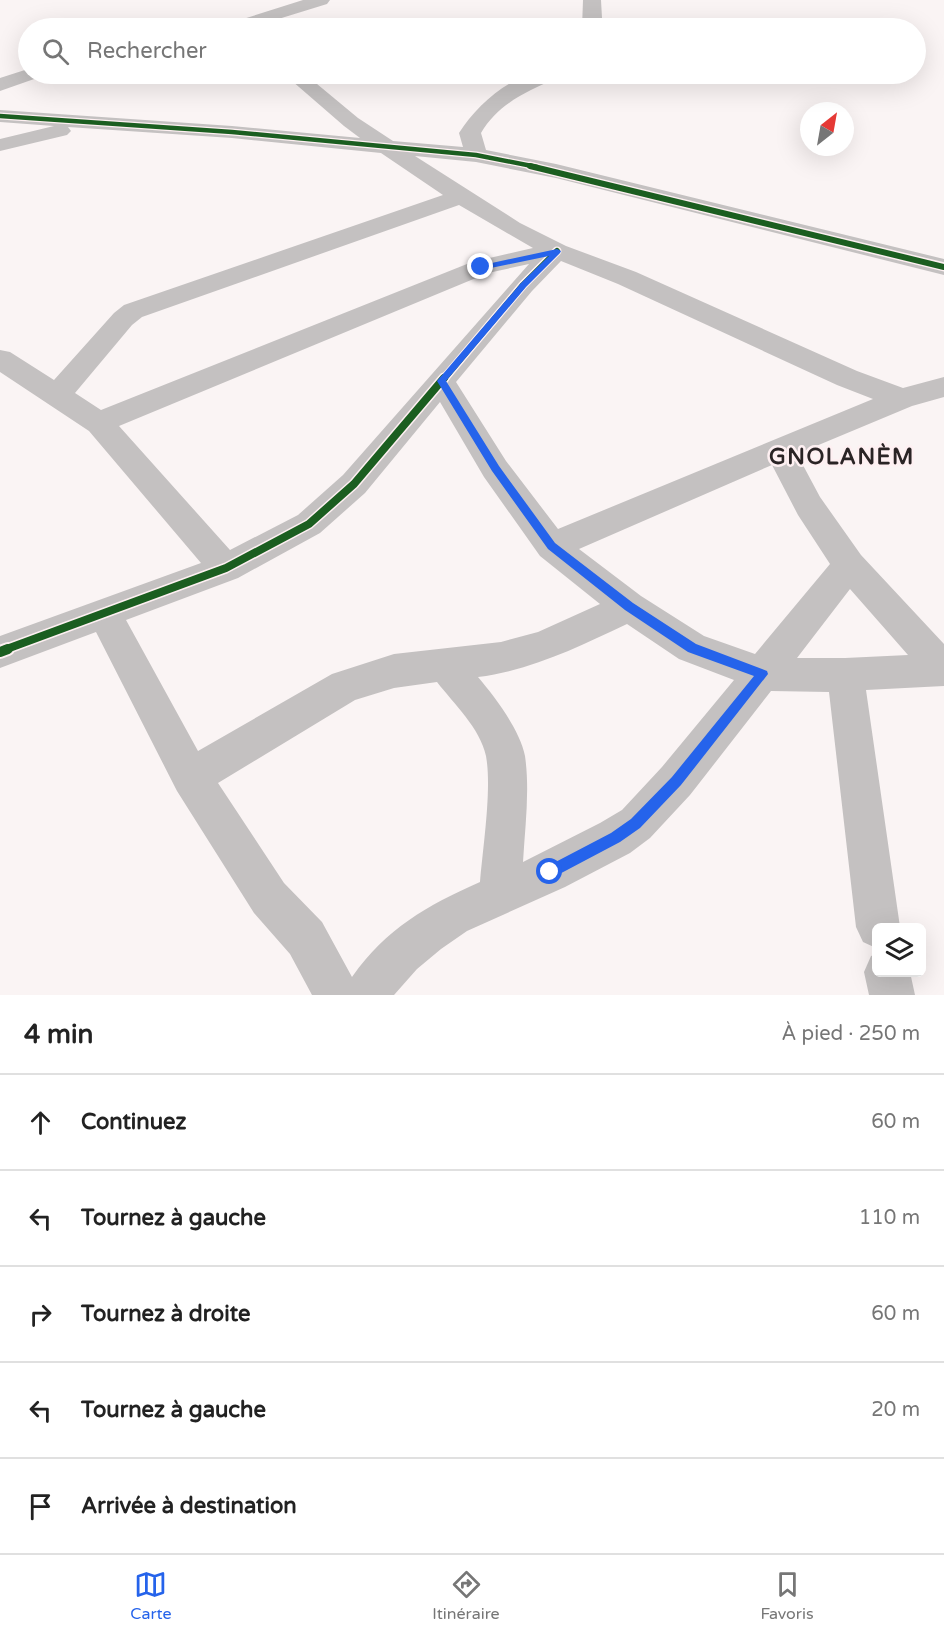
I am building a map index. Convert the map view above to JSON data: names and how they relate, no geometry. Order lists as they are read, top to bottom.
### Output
{
  "districts": ["GNOLANÈM"],
  "north": "top right",
  "page": {
    "search": "Rechercher",
    "heading": ["4 min", "À pied · 250 m"],
    "list": [
      ["Continuez", "60 m"],
      ["Tournez à gauche", "110 m"],
      ["Tournez à droite", "60 m"],
      ["Tournez à gauche", "20 m"],
      "Arrivée à destination"
    ],
    "nav": ["Carte", "Itinéraire", "Favoris"]
  }
}
